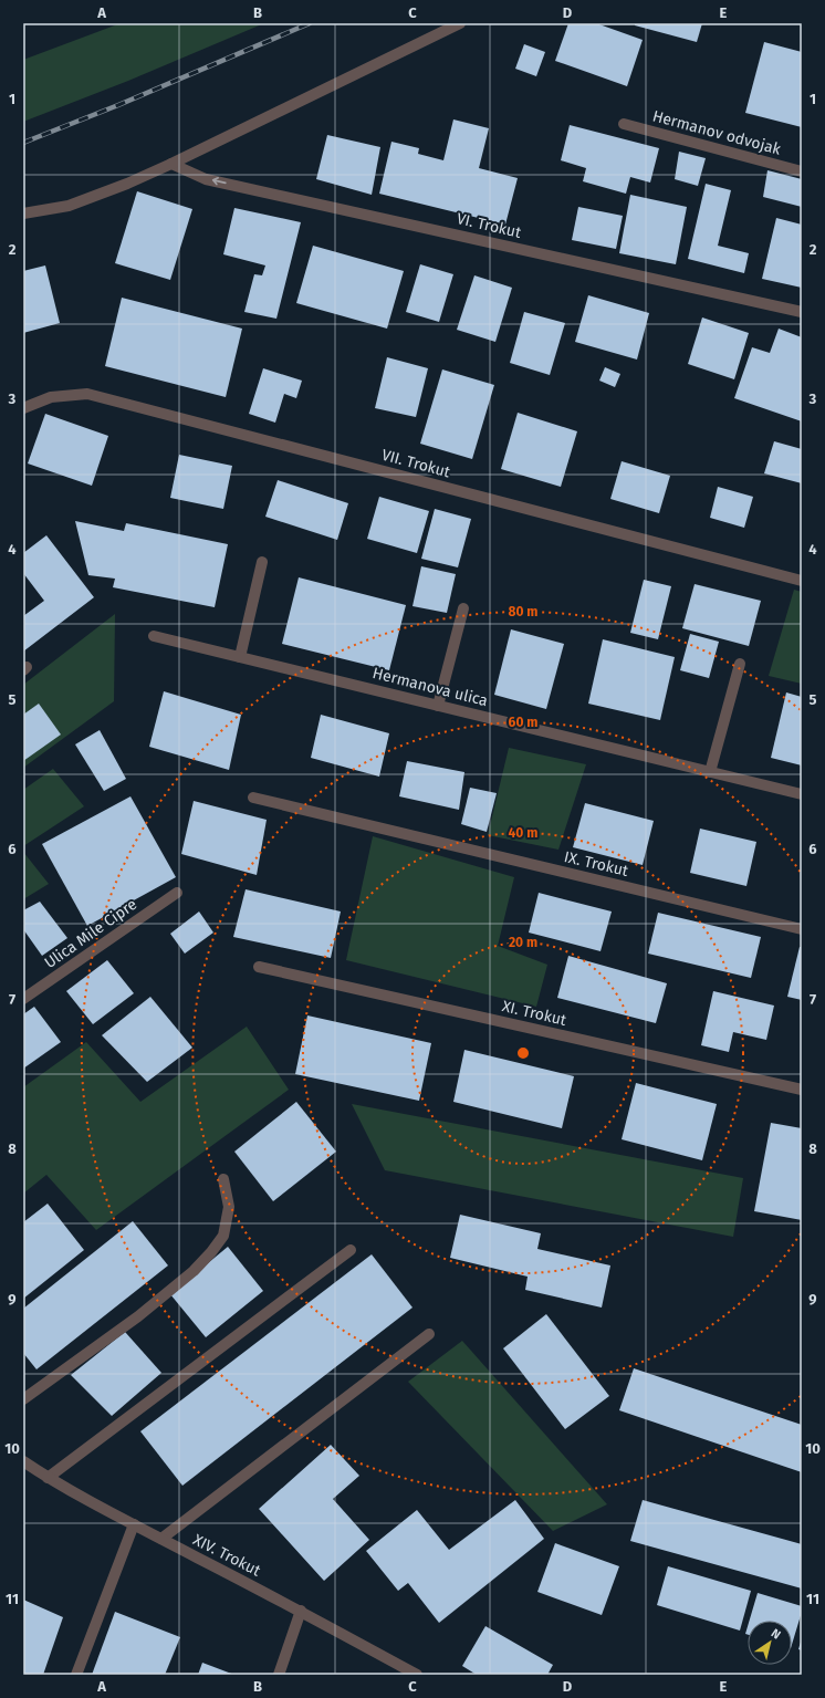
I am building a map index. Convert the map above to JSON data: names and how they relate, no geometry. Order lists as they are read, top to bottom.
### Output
{
  "streets": {
    "street": [
      "Hermanov odvojak",
      "VI. Trokut",
      "VII. Trokut",
      "Hermanova ulica",
      "IX. Trokut",
      "Ulica Mile Cipre",
      "XI. Trokut",
      "XIV. Trokut"
    ]
  },
  "one_way": ["VI. Trokut"],
  "north": "top right",
  "grid": {
    "columns": [
      "A",
      "B",
      "C",
      "D",
      "E"
    ],
    "rows": [
      "1",
      "2",
      "3",
      "4",
      "5",
      "6",
      "7",
      "8",
      "9",
      "10",
      "11"
    ]
  },
  "rings": [
    "80 m",
    "60 m",
    "40 m",
    "20 m"
  ]
}
